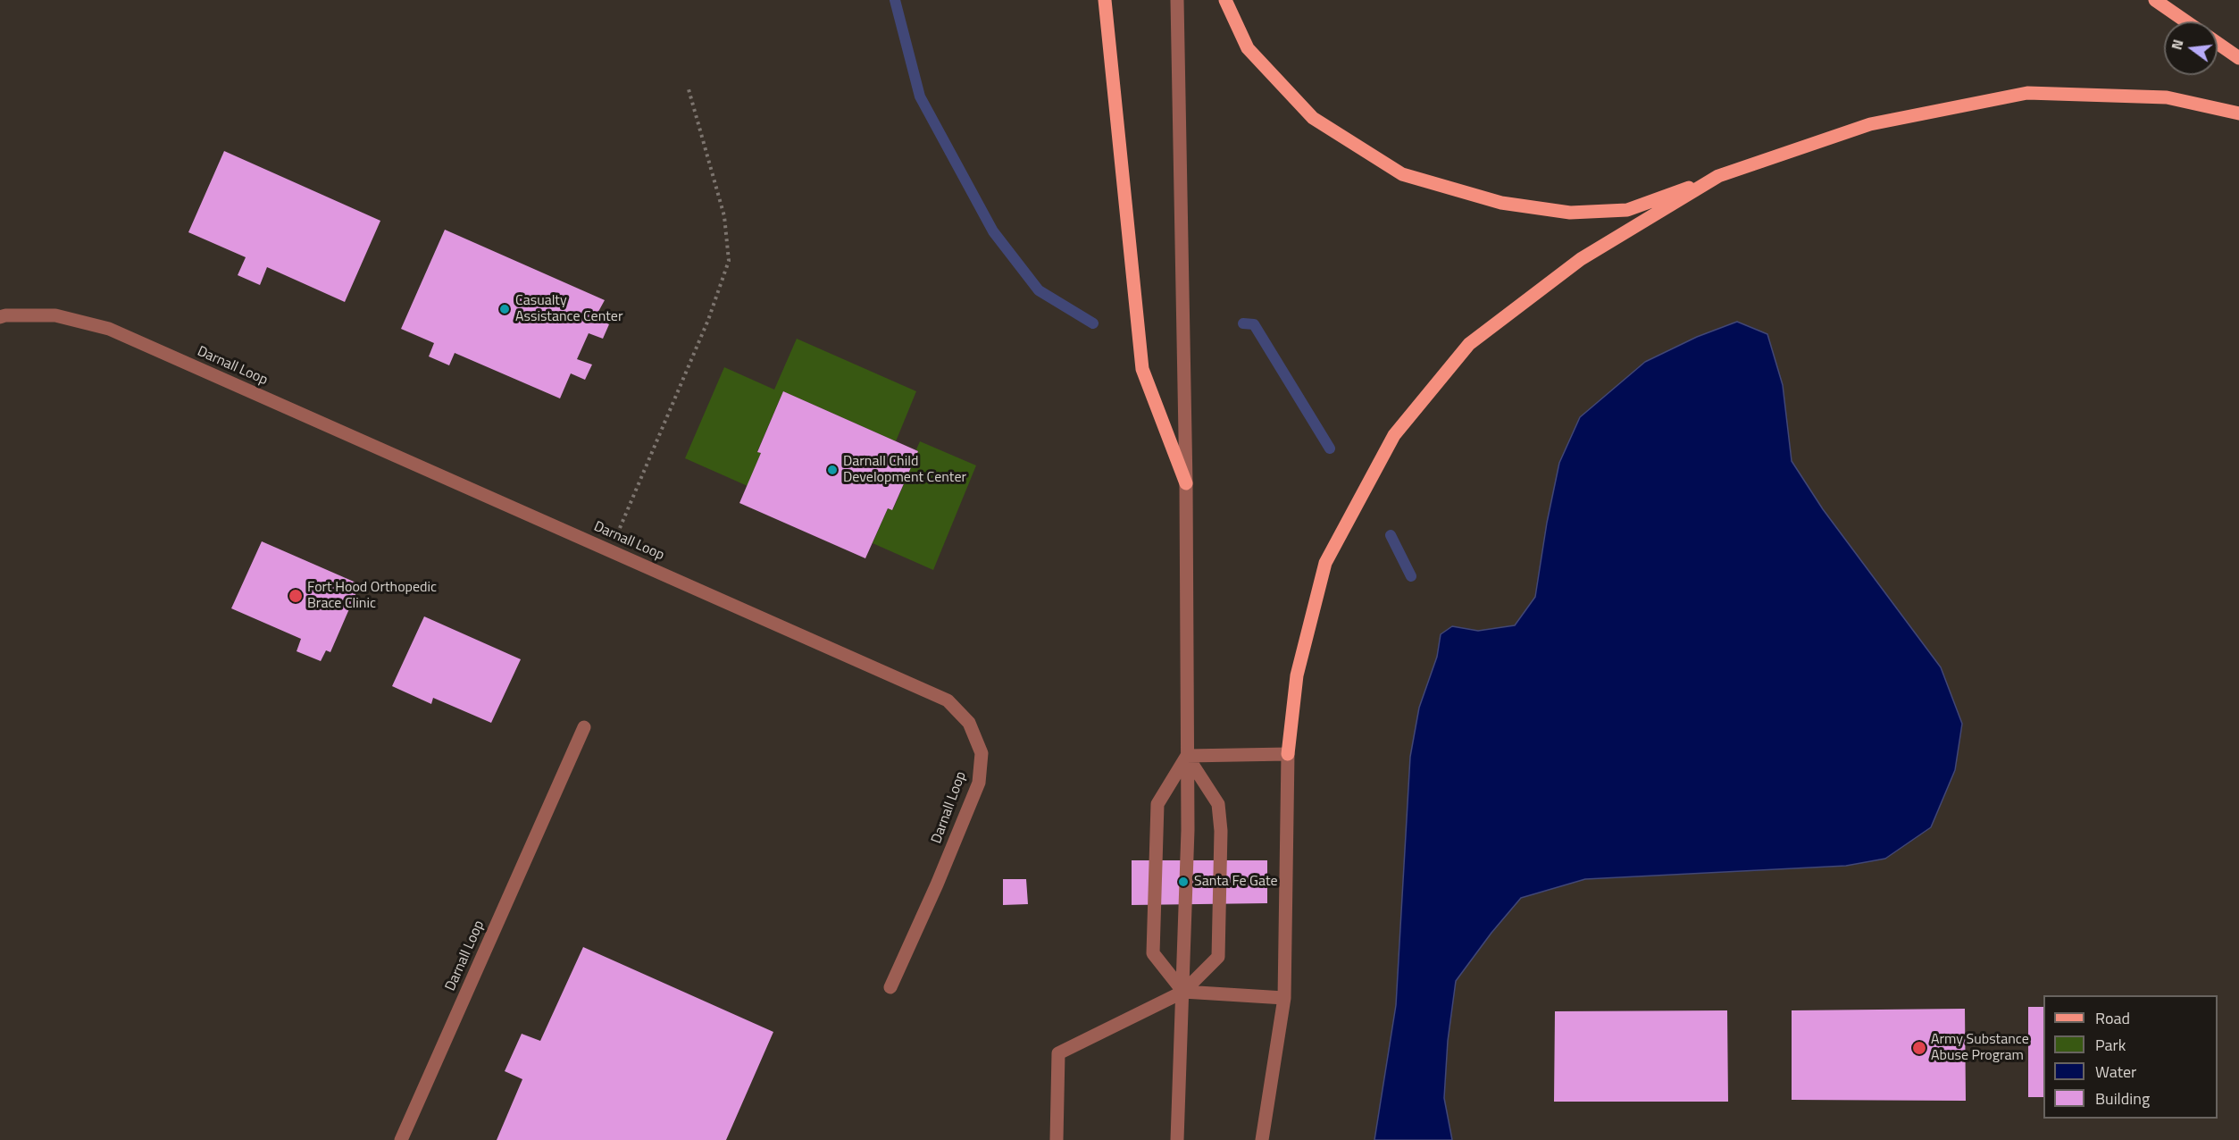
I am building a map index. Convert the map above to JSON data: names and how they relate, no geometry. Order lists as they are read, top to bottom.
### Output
{
  "streets": {
    "street": ["Darnall Loop"]
  },
  "places": [
    "Casualty Assistance Center",
    "Darnall Child Development Center",
    "Fort Hood Orthopedic Brace Clinic",
    "Santa Fe Gate",
    "Army Substance Abuse Program"
  ],
  "legend": [
    "Road",
    "Park",
    "Water",
    "Building"
  ],
  "north": "left"
}
